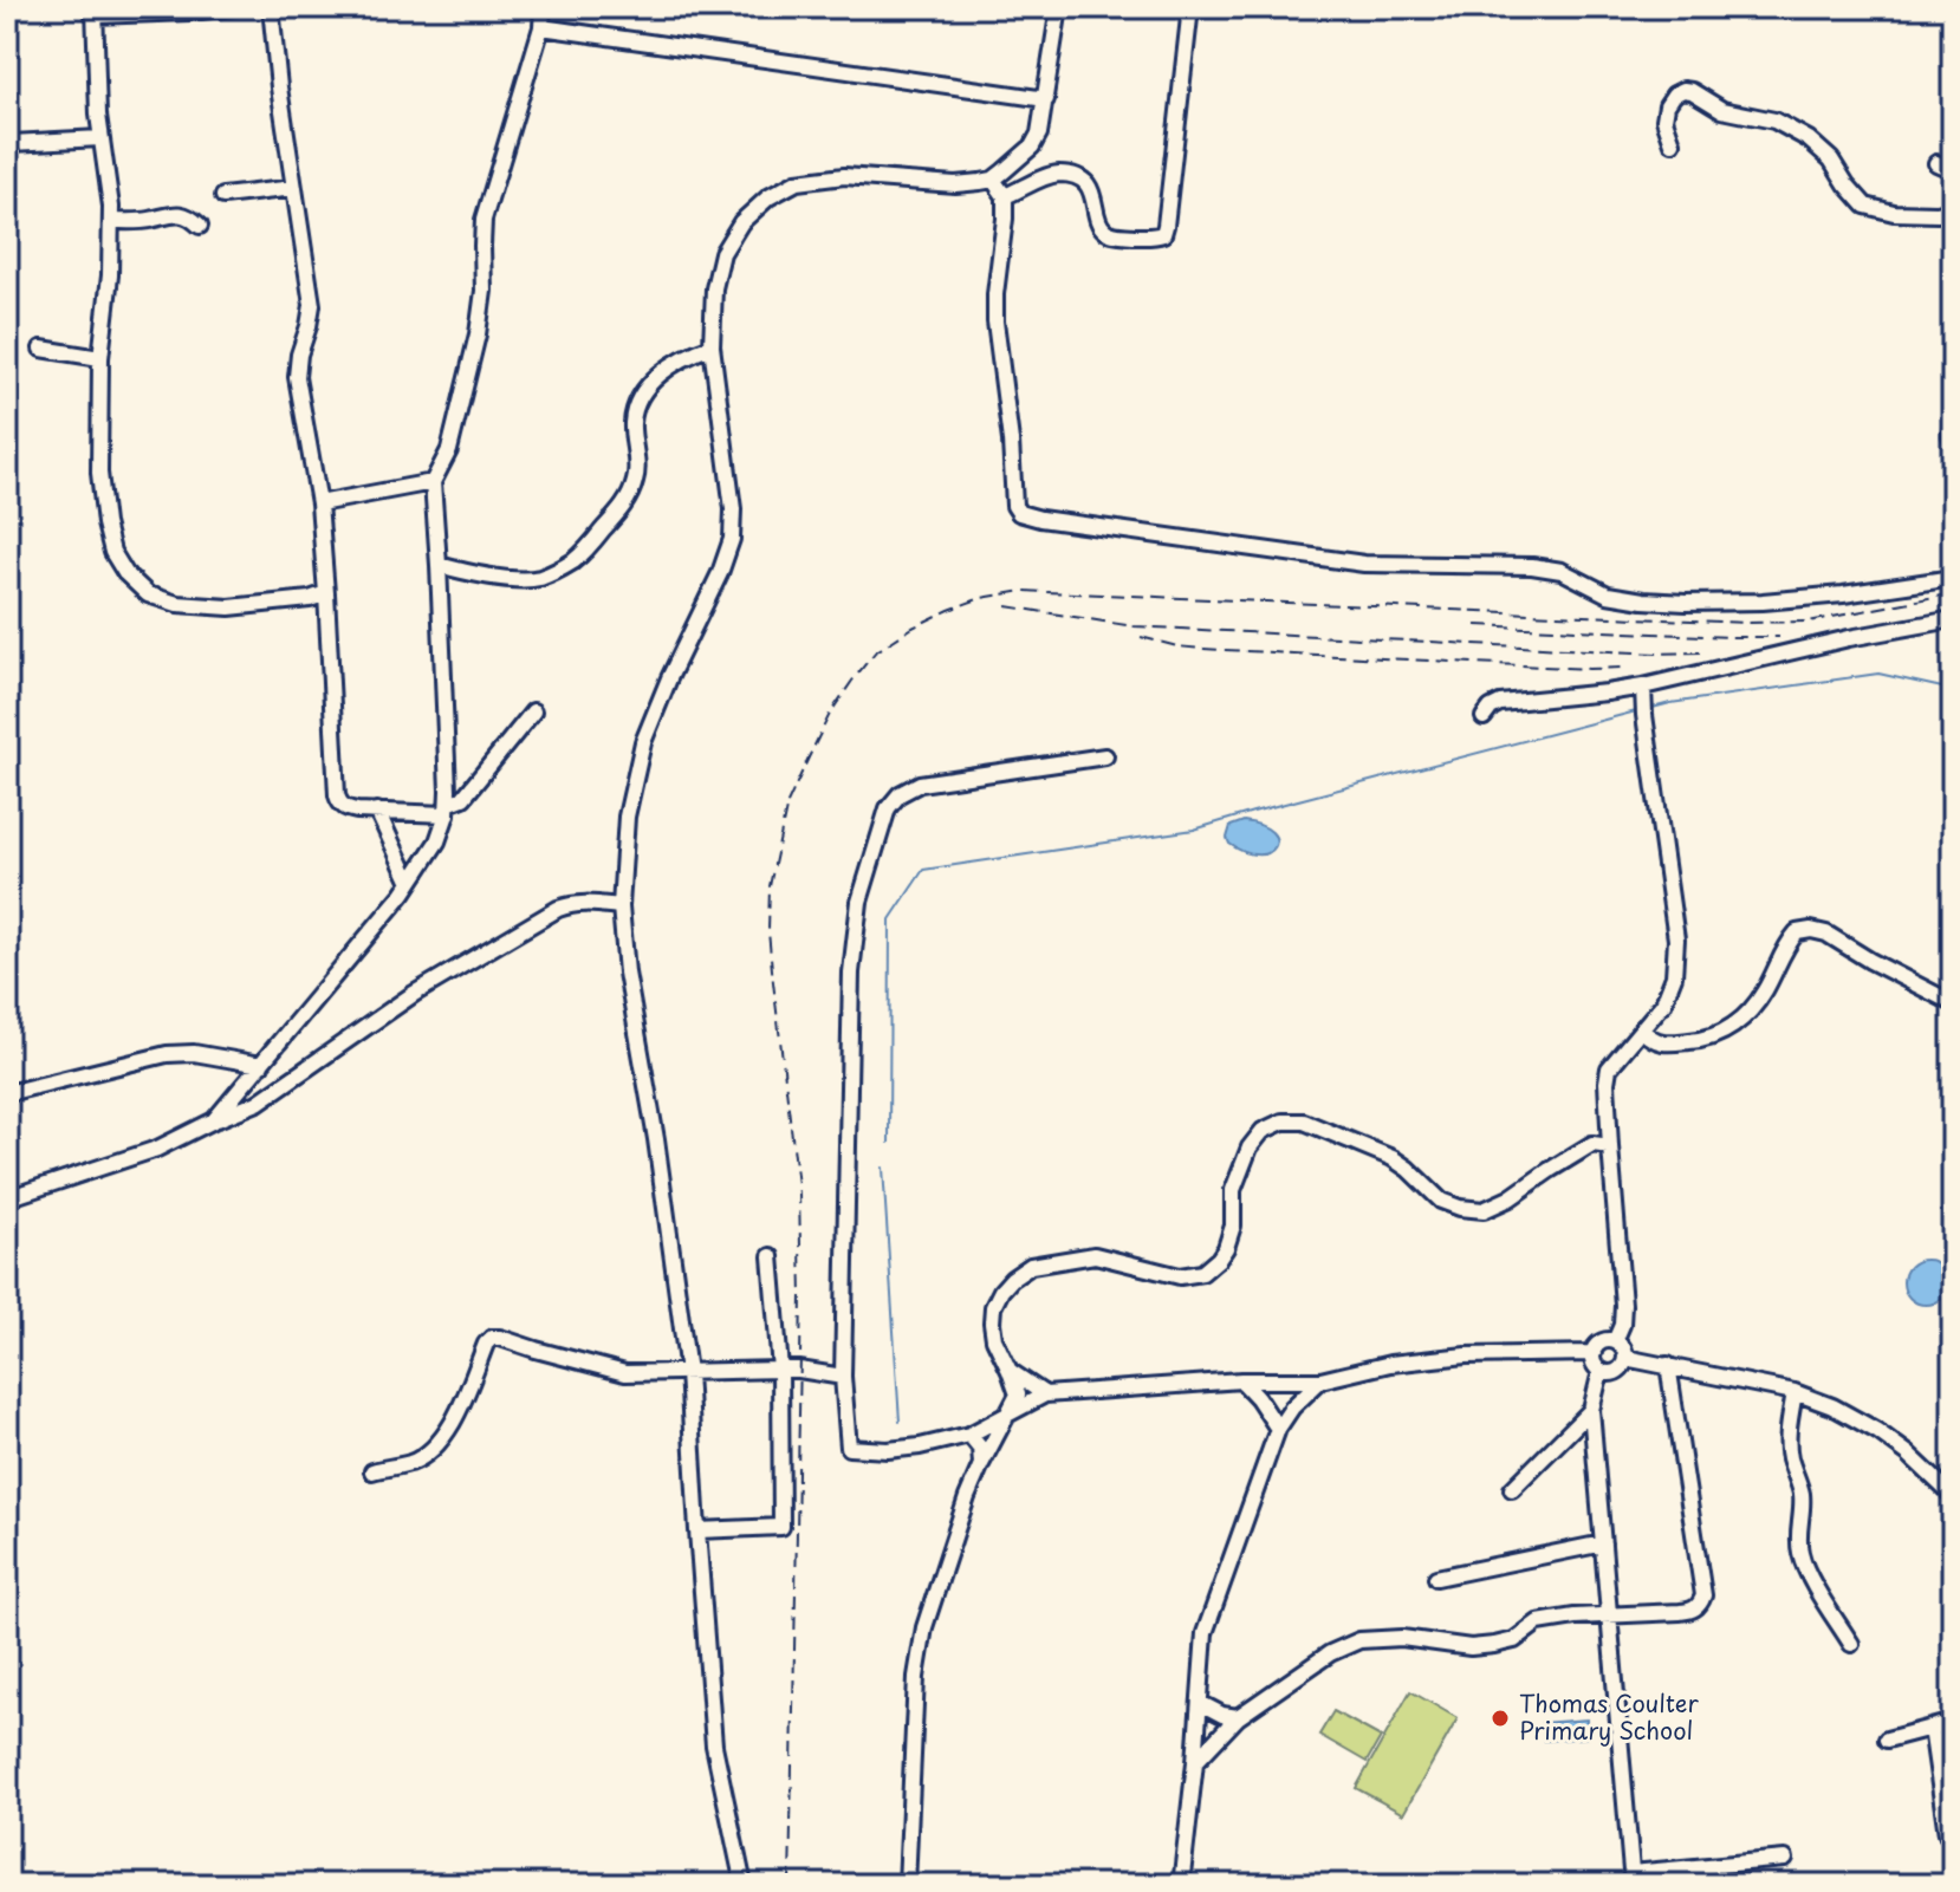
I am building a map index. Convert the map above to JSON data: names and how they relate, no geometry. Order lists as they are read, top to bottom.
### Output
{
  "places": ["Thomas Coulter Primary School"]
}
